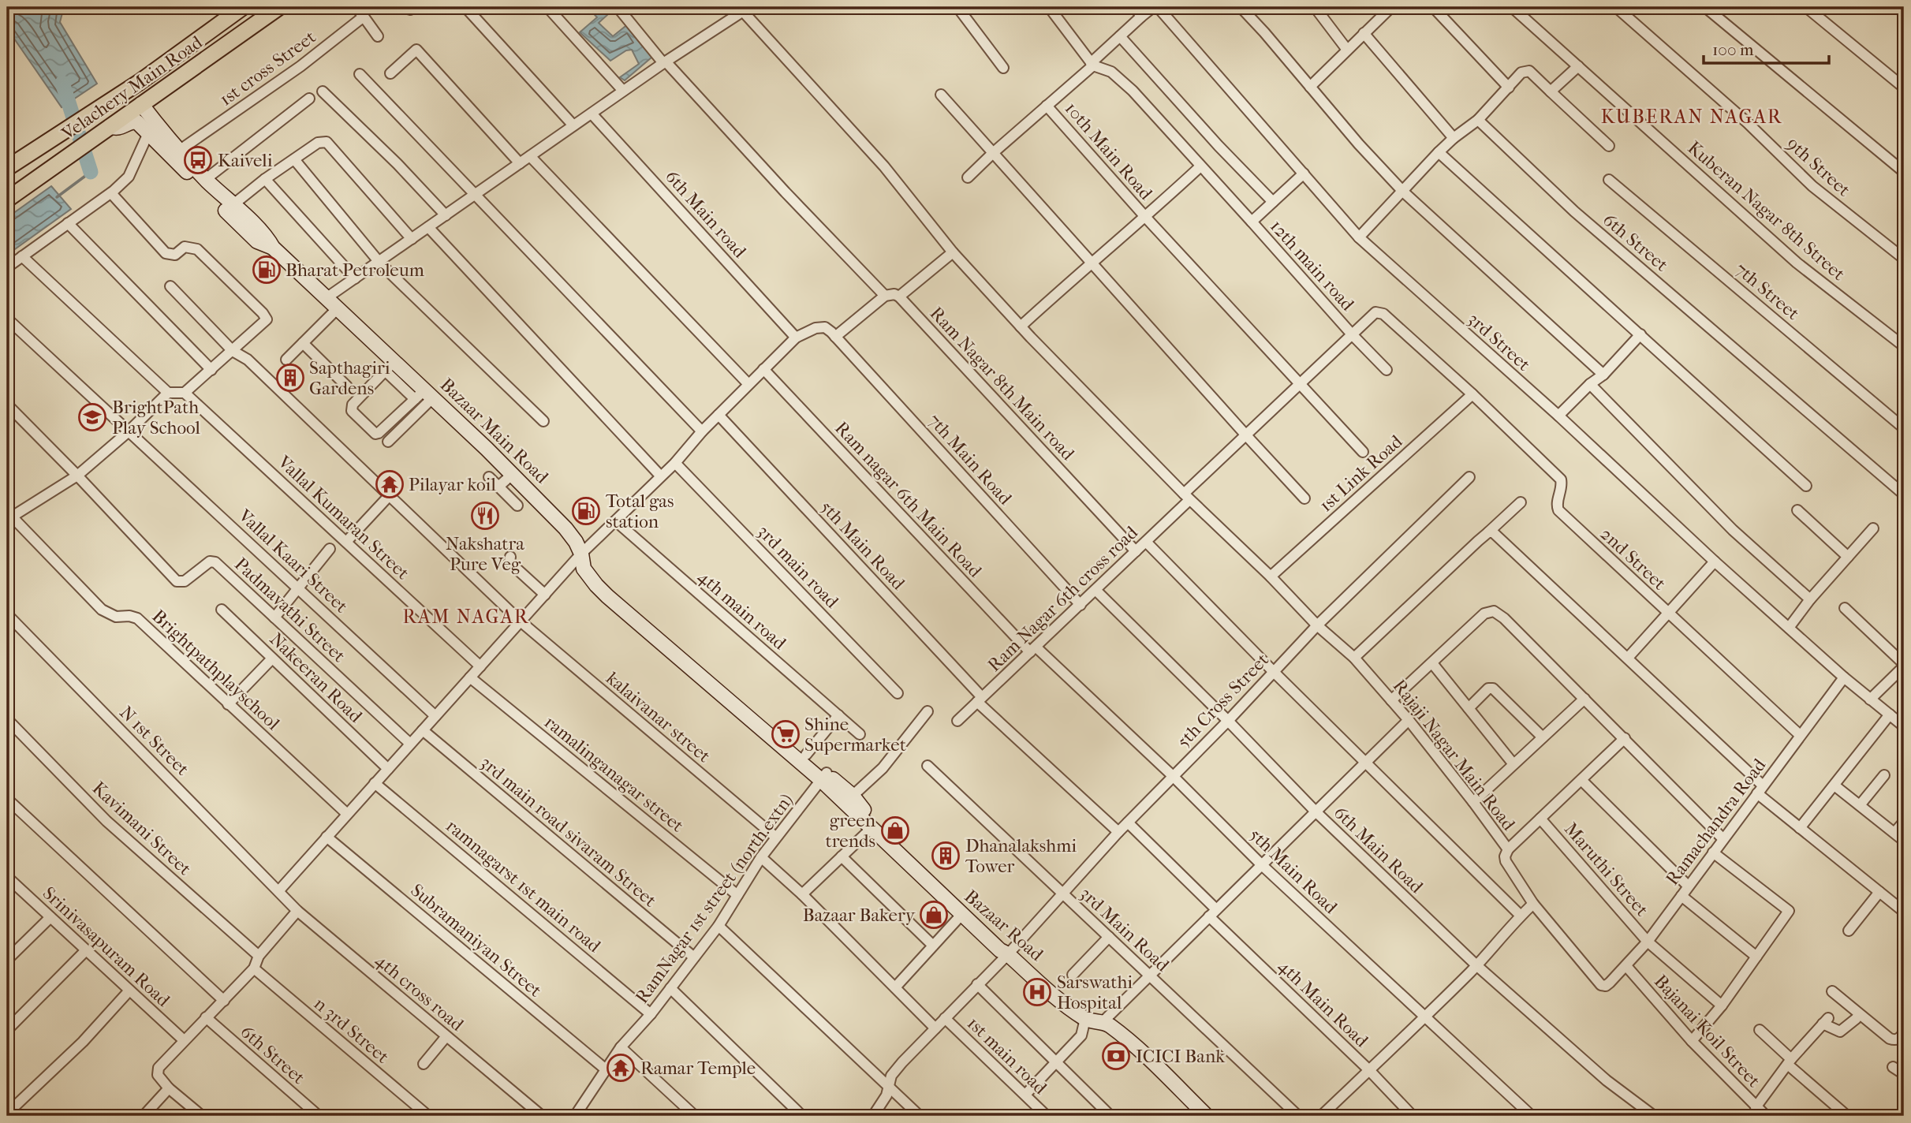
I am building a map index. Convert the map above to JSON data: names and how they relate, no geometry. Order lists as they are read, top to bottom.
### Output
{
  "streets": {
    "main road": ["Velachery Main Road", "Bazaar Main Road", "Bazaar Road"],
    "street": [
      "1st cross Street",
      "10th Main Road",
      "9th Street",
      "Kuberan Nagar 8th Street",
      "6th Main road",
      "6th Street",
      "12th main road",
      "7th Street",
      "3rd Street",
      "Ram Nagar 8th Main road",
      "7th Main Road",
      "1st Link Road",
      "Ram nagar 6th Main Road",
      "Vallal Kumaran Street",
      "5th Main Road",
      "2nd Street",
      "Vallal Kaari Street",
      "3rd main road",
      "Ram Nagar 6th cross road",
      "Padmavathi Street",
      "4th main road",
      "Brightpathplayschool",
      "Nakeeran Road",
      "5th Cross Street",
      "kalaivanar street",
      "N 1st Street",
      "Rajaji Nagar Main Road",
      "ramalinganagar street",
      "Ramachandra Road",
      "Kavimani Street",
      "3rd main road sivaram Street",
      "6th Main Road",
      "Maruthi Street",
      "ramnagarst 1st main road",
      "RamNagar 1st street (north.extn)",
      "3rd Main Road",
      "Subramaniyan Street",
      "Srinivasapuram Road",
      "4th cross road",
      "4th Main Road",
      "n 3rd Street",
      "Bajanai Koil Street",
      "1st main road"
    ]
  },
  "crossings": [
    ["1st cross Street", "Bazaar Main Road"],
    ["Velachery Main Road", "Bazaar Main Road"],
    ["10th Main Road", "Ram Nagar 6th cross road"],
    ["12th main road", "3rd Street"],
    ["12th main road", "Ram Nagar 6th cross road"],
    ["3rd Street", "Ramachandra Road"],
    ["Ram Nagar 8th Main road", "Ram Nagar 6th cross road"],
    ["Bazaar Main Road", "RamNagar 1st street (north.extn)"],
    ["Bazaar Main Road", "Bazaar Road"],
    ["7th Main Road", "Ram Nagar 6th cross road"],
    ["1st Link Road", "2nd Street"],
    ["1st Link Road", "Ram Nagar 6th cross road"],
    ["1st Link Road", "Rajaji Nagar Main Road"],
    ["Ram nagar 6th Main Road", "5th Main Road"],
    ["Ram nagar 6th Main Road", "Ram Nagar 6th cross road"],
    ["5th Main Road", "Ram Nagar 6th cross road"],
    ["5th Main Road", "5th Cross Street"],
    ["2nd Street", "Ram Nagar 6th cross road"],
    ["2nd Street", "Ramachandra Road"],
    ["Ram Nagar 6th cross road", "Rajaji Nagar Main Road"],
    ["Ram Nagar 6th cross road", "6th Main Road"],
    ["5th Cross Street", "Rajaji Nagar Main Road"],
    ["5th Cross Street", "6th Main Road"],
    ["5th Cross Street", "Bazaar Road"],
    ["5th Cross Street", "3rd Main Road"],
    ["5th Cross Street", "4th Main Road"],
    ["5th Cross Street", "1st main road"],
    ["kalaivanar street", "RamNagar 1st street (north.extn)"],
    ["N 1st Street", "4th cross road"],
    ["Rajaji Nagar Main Road", "Ramachandra Road"],
    ["ramalinganagar street", "RamNagar 1st street (north.extn)"],
    ["Ramachandra Road", "Maruthi Street"],
    ["Ramachandra Road", "Bajanai Koil Street"],
    ["3rd main road sivaram Street", "RamNagar 1st street (north.extn)"],
    ["ramnagarst 1st main road", "RamNagar 1st street (north.extn)"],
    ["RamNagar 1st street (north.extn)", "Bazaar Road"],
    ["RamNagar 1st street (north.extn)", "Subramaniyan Street"]
  ],
  "districts": ["KUBERAN NAGAR", "RAM NAGAR"],
  "places": {
    "bus stop": ["Kaiveli"],
    "fuel station": ["Bharat Petroleum", "Total gas station"],
    "building": ["Sapthagiri Gardens", "Dhanalakshmi Tower"],
    "school or university": ["BrightPath Play School"],
    "temple": ["Pilayar koil", "Ramar Temple"],
    "restaurant": ["Nakshatra Pure Veg"],
    "supermarket": ["Shine Supermarket"],
    "shop": ["green trends", "Bazaar Bakery"],
    "hospital": ["Sarswathi Hospital"],
    "bank": ["ICICI Bank"]
  },
  "scale_bar": "100 m"
}
